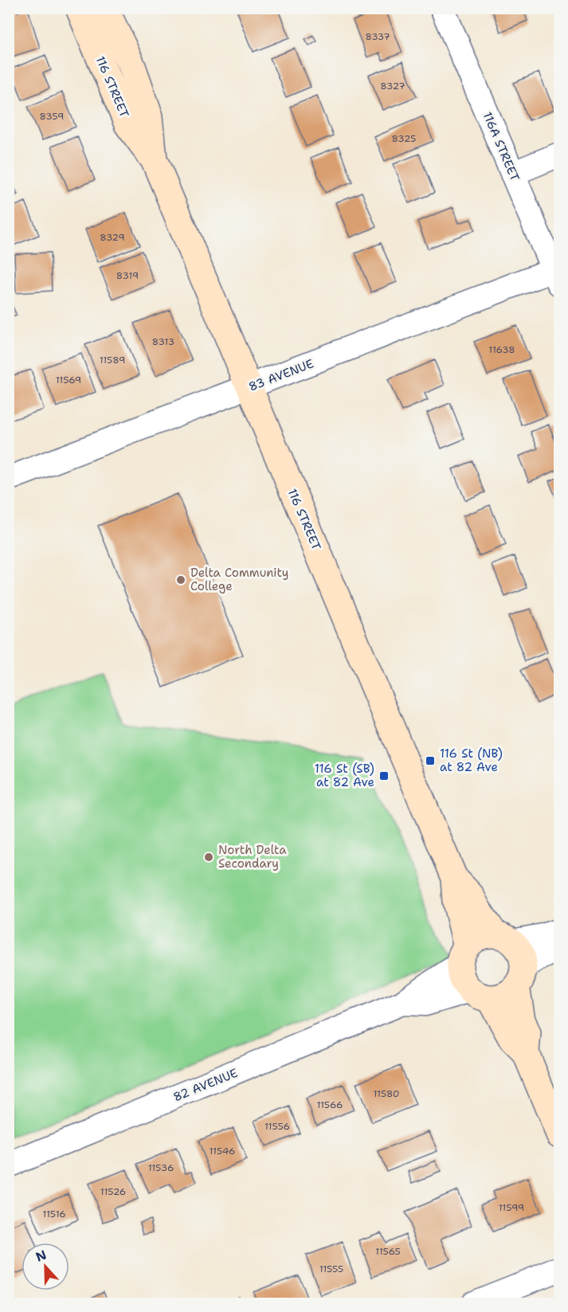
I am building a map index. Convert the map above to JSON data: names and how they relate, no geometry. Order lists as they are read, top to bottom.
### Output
{
  "streets": {
    "street": [
      "116 STREET",
      "116A STREET",
      "83 AVENUE",
      "82 AVENUE"
    ]
  },
  "crossings": [
    ["116 STREET", "83 AVENUE"],
    ["116 STREET", "82 AVENUE"],
    ["116A STREET", "83 AVENUE"]
  ],
  "places": {
    "other": ["Delta Community College", "North Delta Secondary"],
    "transit": ["116 St (NB) at 82 Ave", "116 St (SB) at 82 Ave"]
  },
  "house_numbers": [
    "8337",
    "8327",
    "8359",
    "8325",
    "8329",
    "8319",
    "8313",
    "11638",
    "11589",
    "11569",
    "11580",
    "11566",
    "11556",
    "11546",
    "11536",
    "11526",
    "11599",
    "11516",
    "11565",
    "11555"
  ],
  "north": "top"
}
